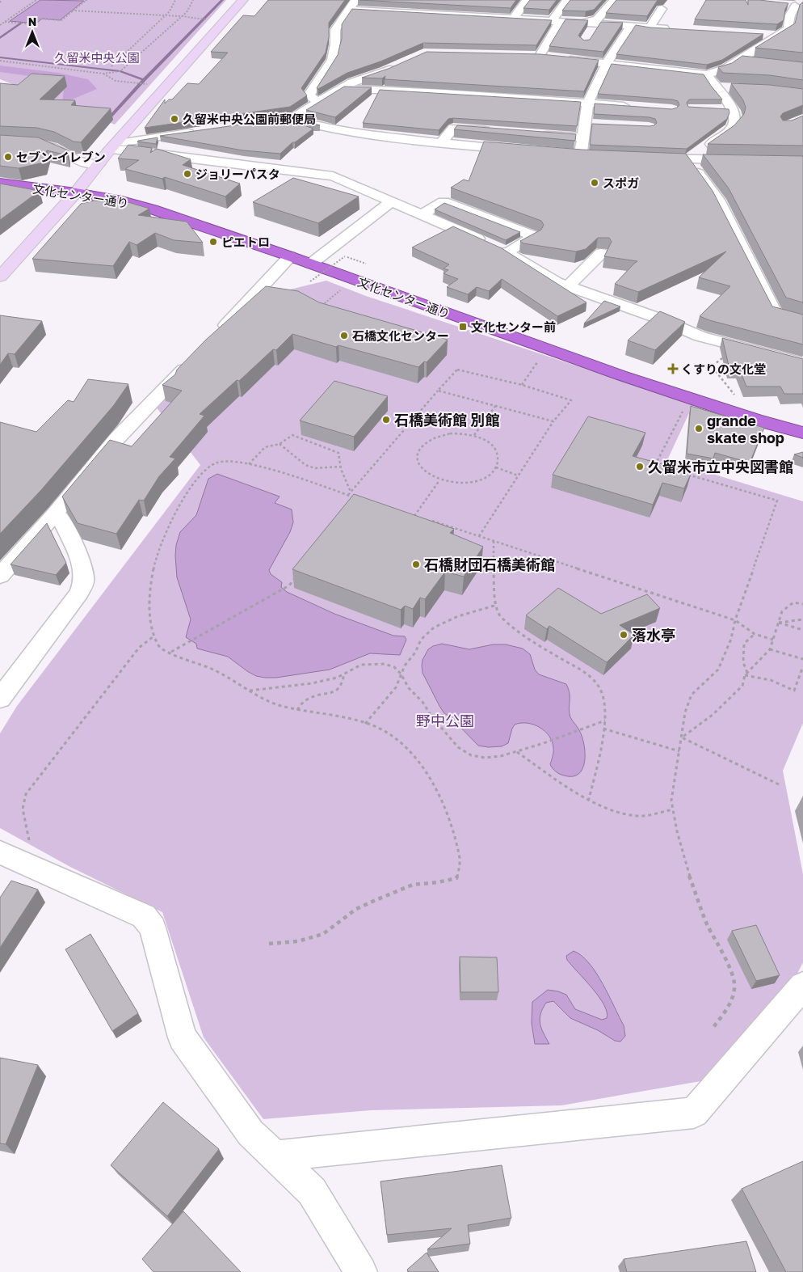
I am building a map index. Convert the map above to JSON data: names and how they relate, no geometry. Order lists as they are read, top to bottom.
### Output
{
  "streets": {
    "highway": ["文化センター通り"]
  },
  "parks": ["久留米中央公園", "野中公園"],
  "places": {
    "other": [
      "久留米中央公園前郵便局",
      "セブン-イレブン",
      "ジョリーパスタ",
      "スポガ",
      "ピエトロ",
      "石橋文化センター",
      "石橋美術館 別館",
      "grande skate shop",
      "久留米市立中央図書館",
      "石橋財団石橋美術館",
      "落水亭"
    ],
    "transit": ["文化センター前"],
    "health": ["くすりの文化堂"]
  },
  "north": "top"
}
